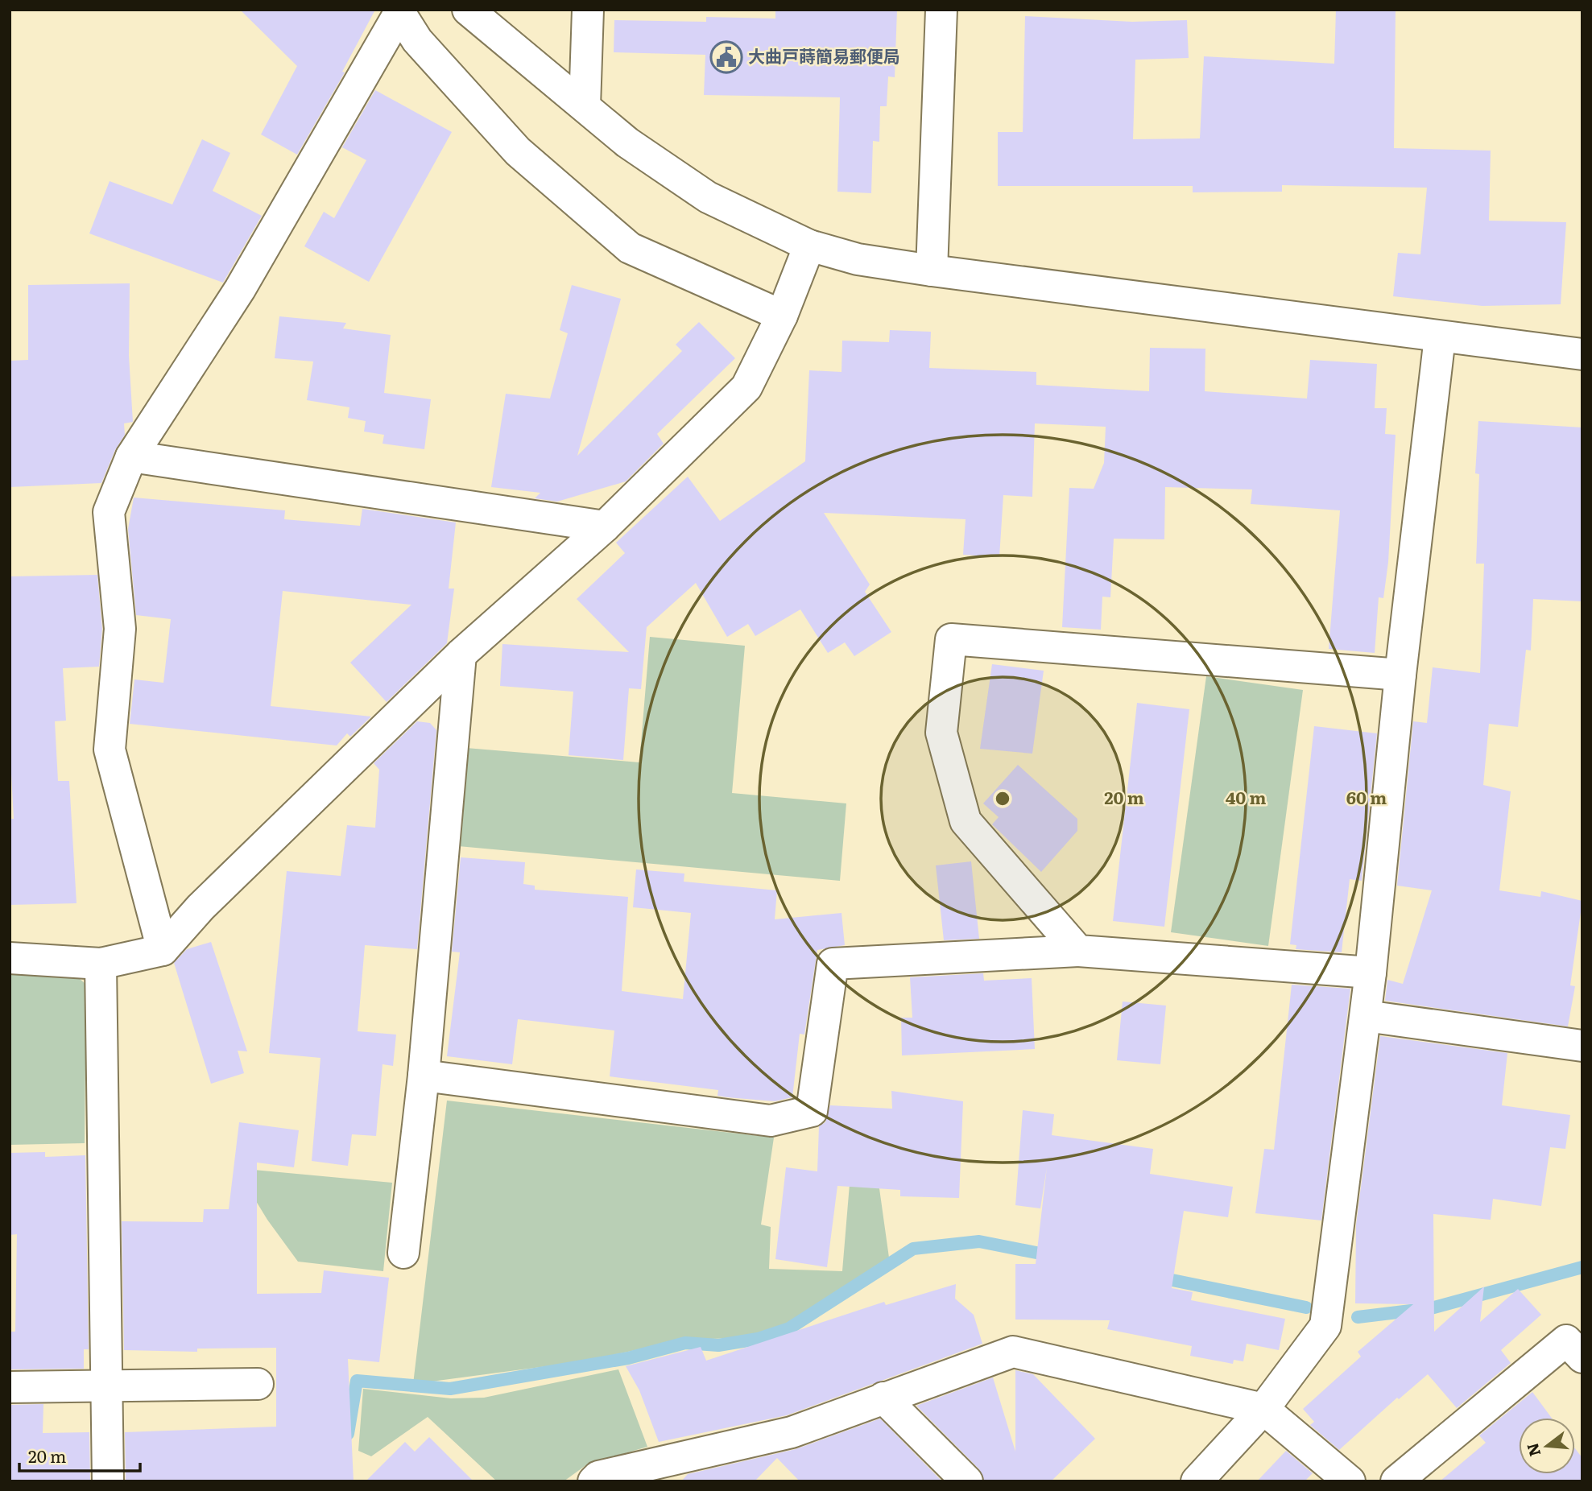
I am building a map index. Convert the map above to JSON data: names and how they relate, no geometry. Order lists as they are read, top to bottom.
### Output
{
  "places": {
    "public building": ["大曲戸蒔簡易郵便局"]
  },
  "scale_bar": "20 m",
  "north": "left",
  "rings": ["20 m", "40 m", "60 m"]
}
